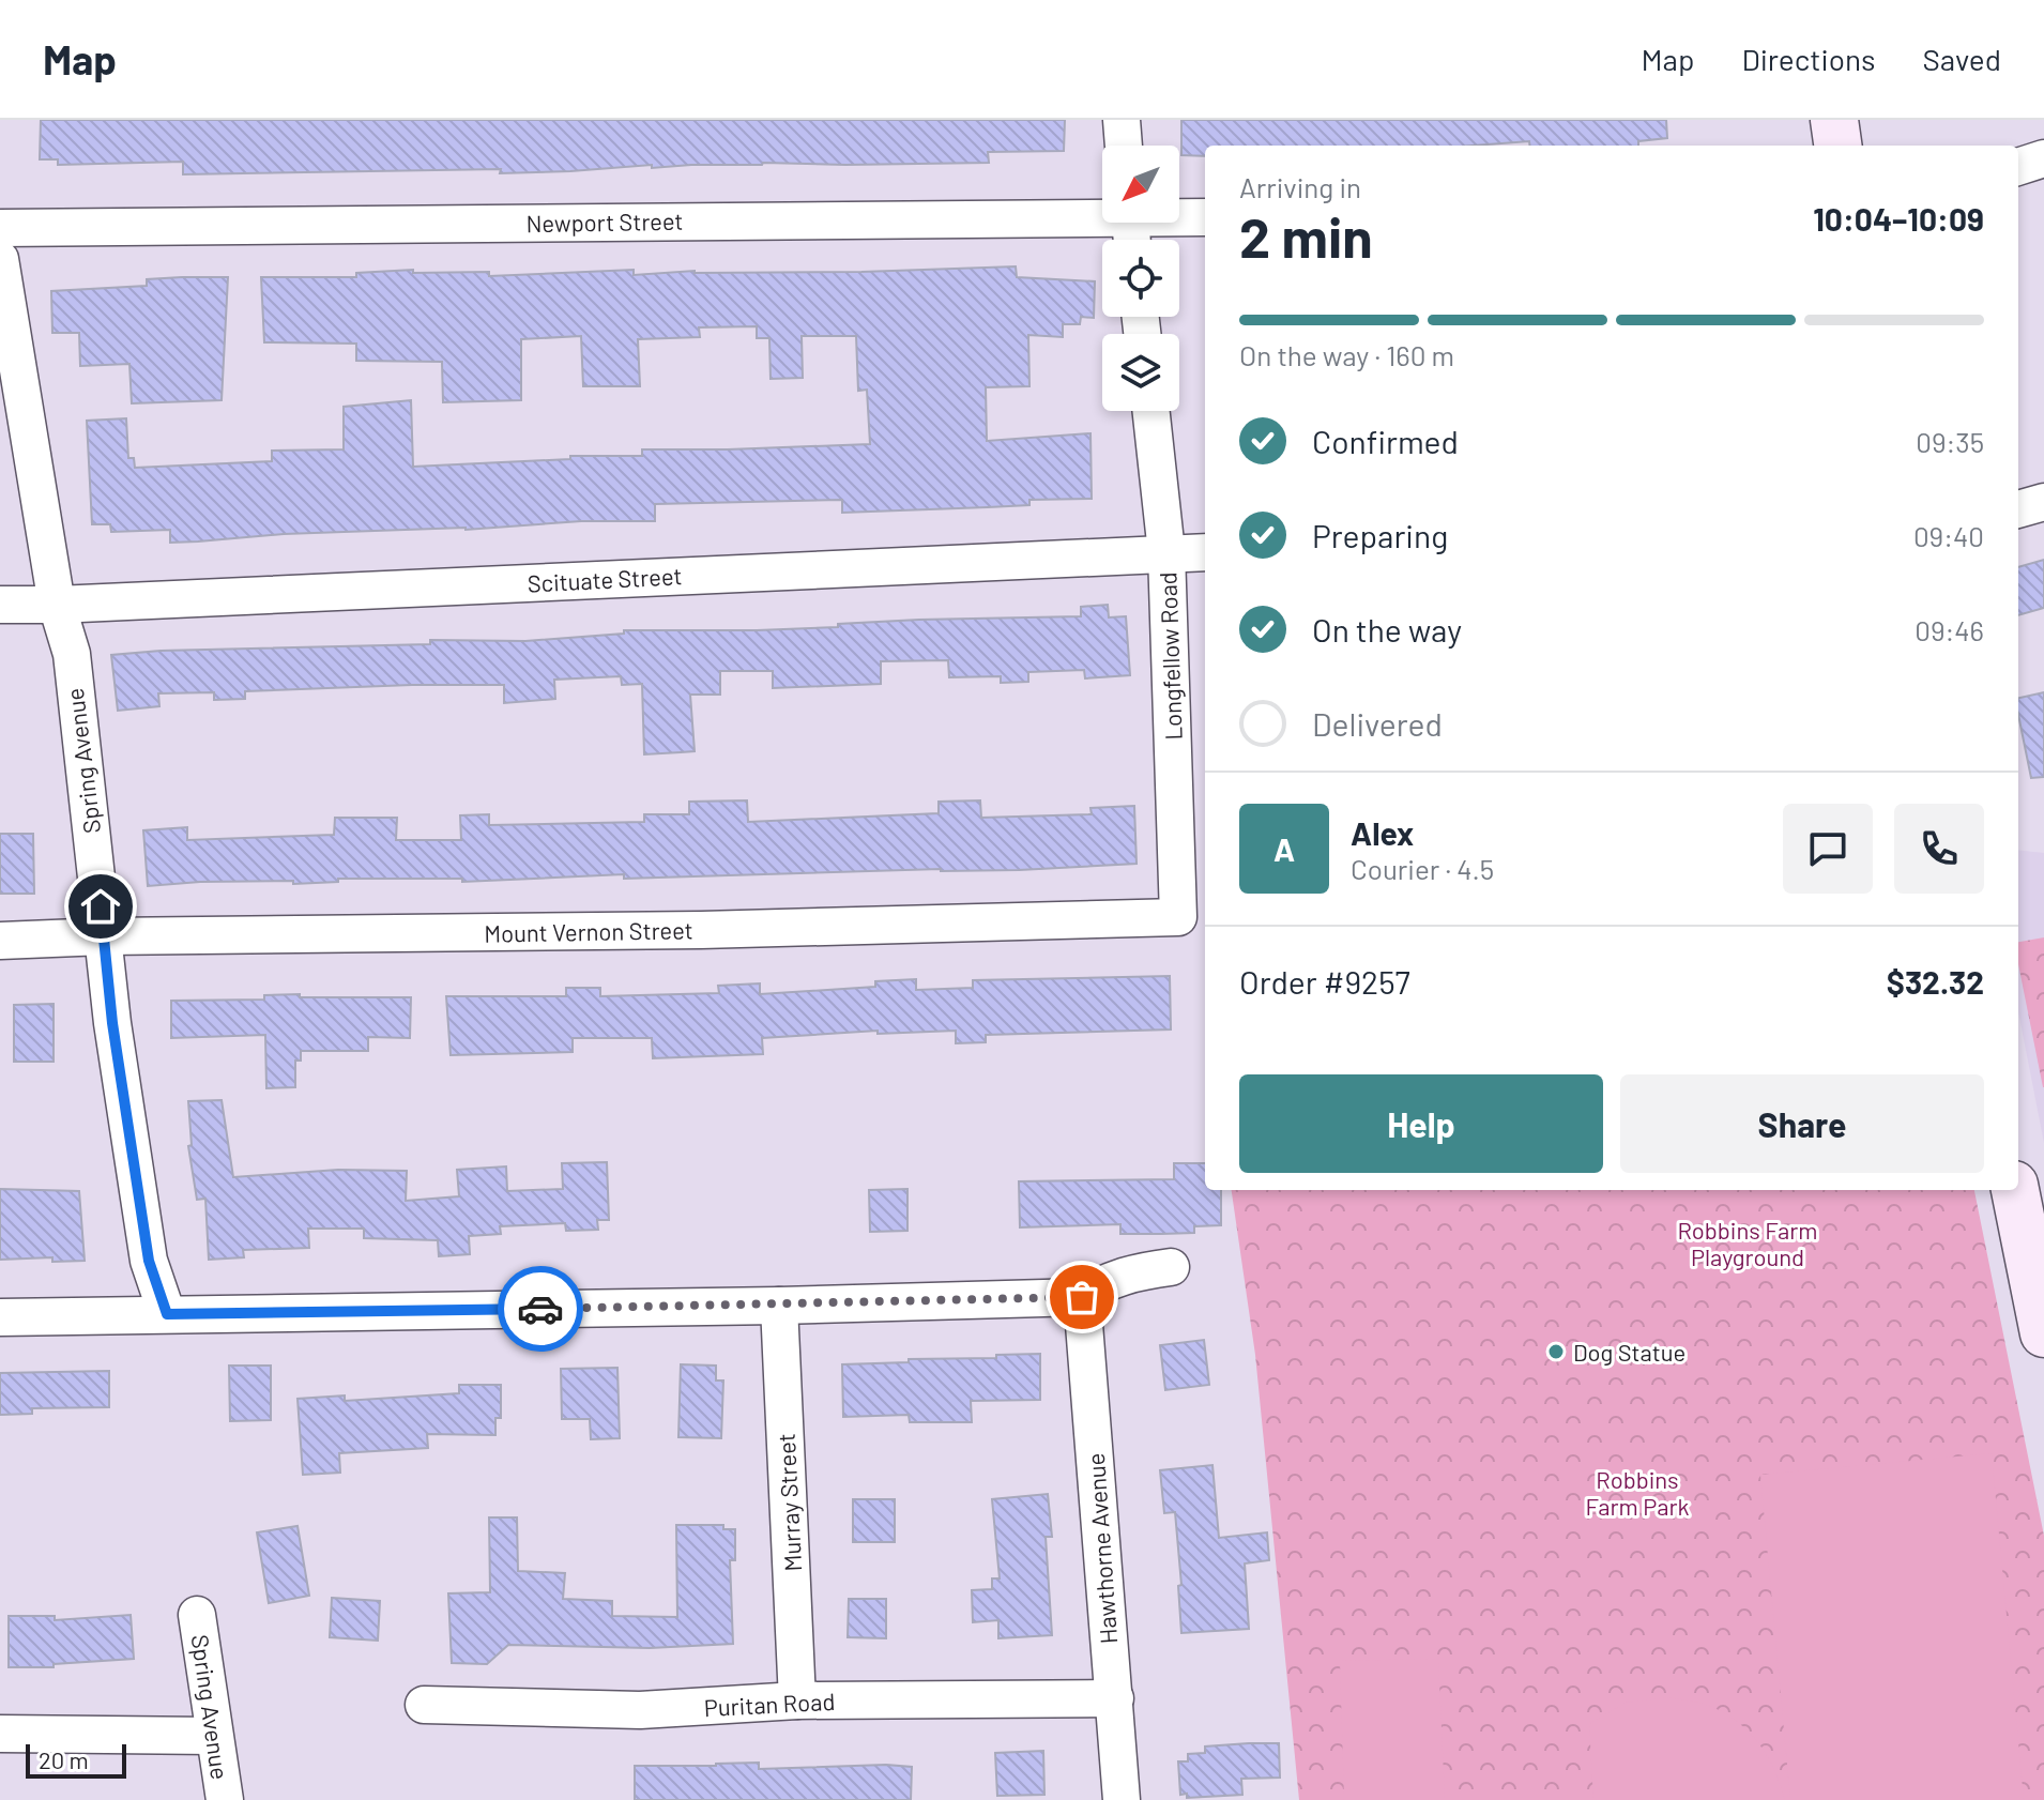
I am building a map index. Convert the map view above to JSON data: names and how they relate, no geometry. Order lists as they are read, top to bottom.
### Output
{
  "streets": {
    "street": [
      "Newport Street",
      "Scituate Street",
      "Longfellow Road",
      "Spring Avenue",
      "Mount Vernon Street",
      "Murray Street",
      "Hawthorne Avenue",
      "Puritan Road"
    ]
  },
  "crossings": [
    ["Scituate Street", "Longfellow Road"],
    ["Scituate Street", "Spring Avenue"],
    ["Longfellow Road", "Mount Vernon Street"],
    ["Spring Avenue", "Mount Vernon Street"],
    ["Murray Street", "Puritan Road"],
    ["Hawthorne Avenue", "Puritan Road"]
  ],
  "parks": ["Robbins Farm Playground", "Robbins Farm Park"],
  "places": ["Dog Statue"],
  "scale_bar": "20 m",
  "north": "bottom left",
  "page": {
    "header": "Map",
    "nav": ["Map", "Directions", "Saved"],
    "heading": ["2 min", "Arriving in", "10:04–10:09"],
    "panel": [
      "Alex",
      "Courier · 4.5",
      "Order #9257",
      "$32.32"
    ],
    "bar": "On the way · 160 m",
    "list": [
      ["Confirmed", "09:35"],
      ["Preparing", "09:40"],
      ["On the way", "09:46"],
      "Delivered"
    ],
    "round": "A",
    "buttons": ["Help", "Share"],
    "scale": "20 m"
  }
}
